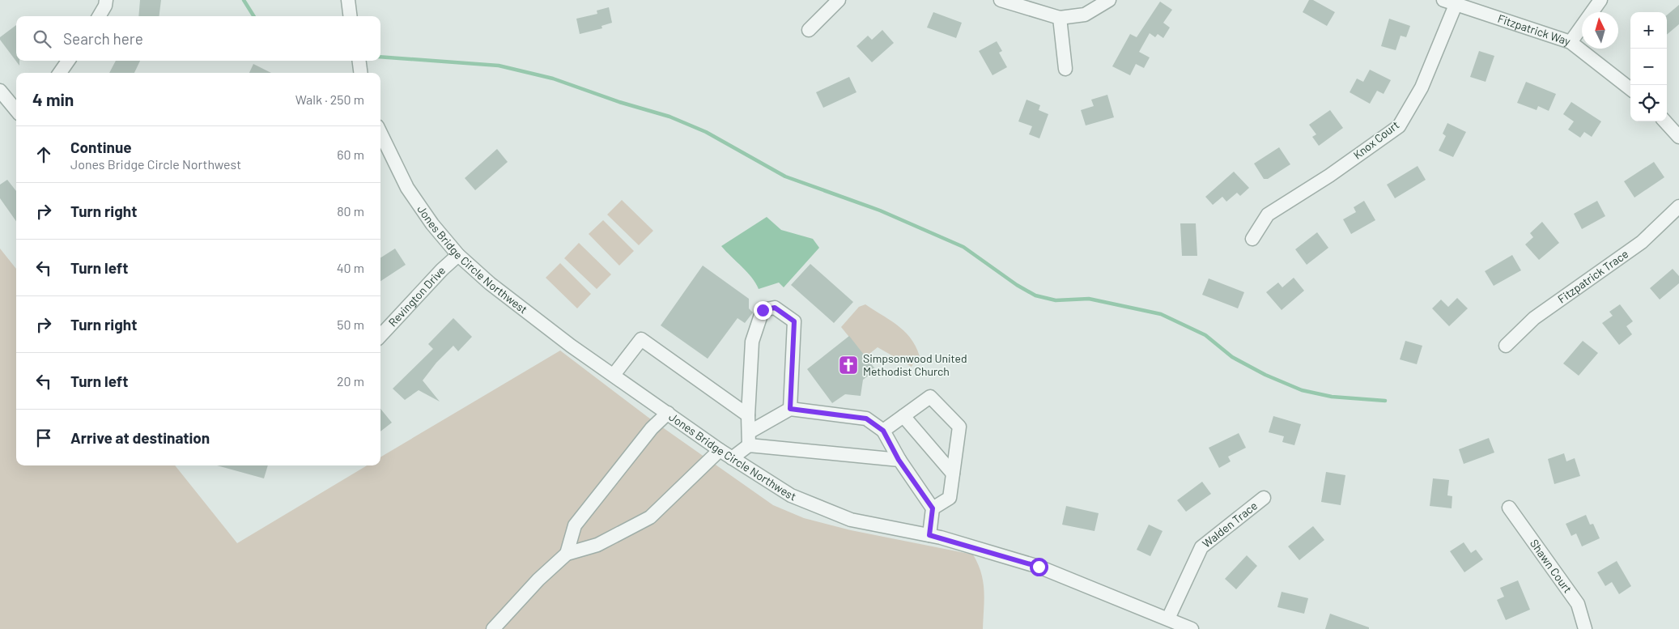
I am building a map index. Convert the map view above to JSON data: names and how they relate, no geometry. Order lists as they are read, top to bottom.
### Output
{
  "streets": {
    "street": [
      "Fitzpatrick Way",
      "Knox Court",
      "Jones Bridge Circle Northwest",
      "Fitzpatrick Trace",
      "Revington Drive",
      "Walden Trace",
      "Shawn Court"
    ]
  },
  "crossings": [
    ["Fitzpatrick Way", "Knox Court"],
    ["Jones Bridge Circle Northwest", "Revington Drive"],
    ["Jones Bridge Circle Northwest", "Walden Trace"]
  ],
  "places": {
    "church": ["Simpsonwood United Methodist Church"]
  },
  "north": "top",
  "page": {
    "map_buttons": ["+", "−"],
    "search": "Search here",
    "heading": ["4 min", "Walk · 250 m"],
    "list": [
      ["Continue", "Jones Bridge Circle Northwest", "60 m"],
      ["Turn right", "80 m"],
      ["Turn left", "40 m"],
      ["Turn right", "50 m"],
      ["Turn left", "20 m"],
      "Arrive at destination"
    ]
  }
}
